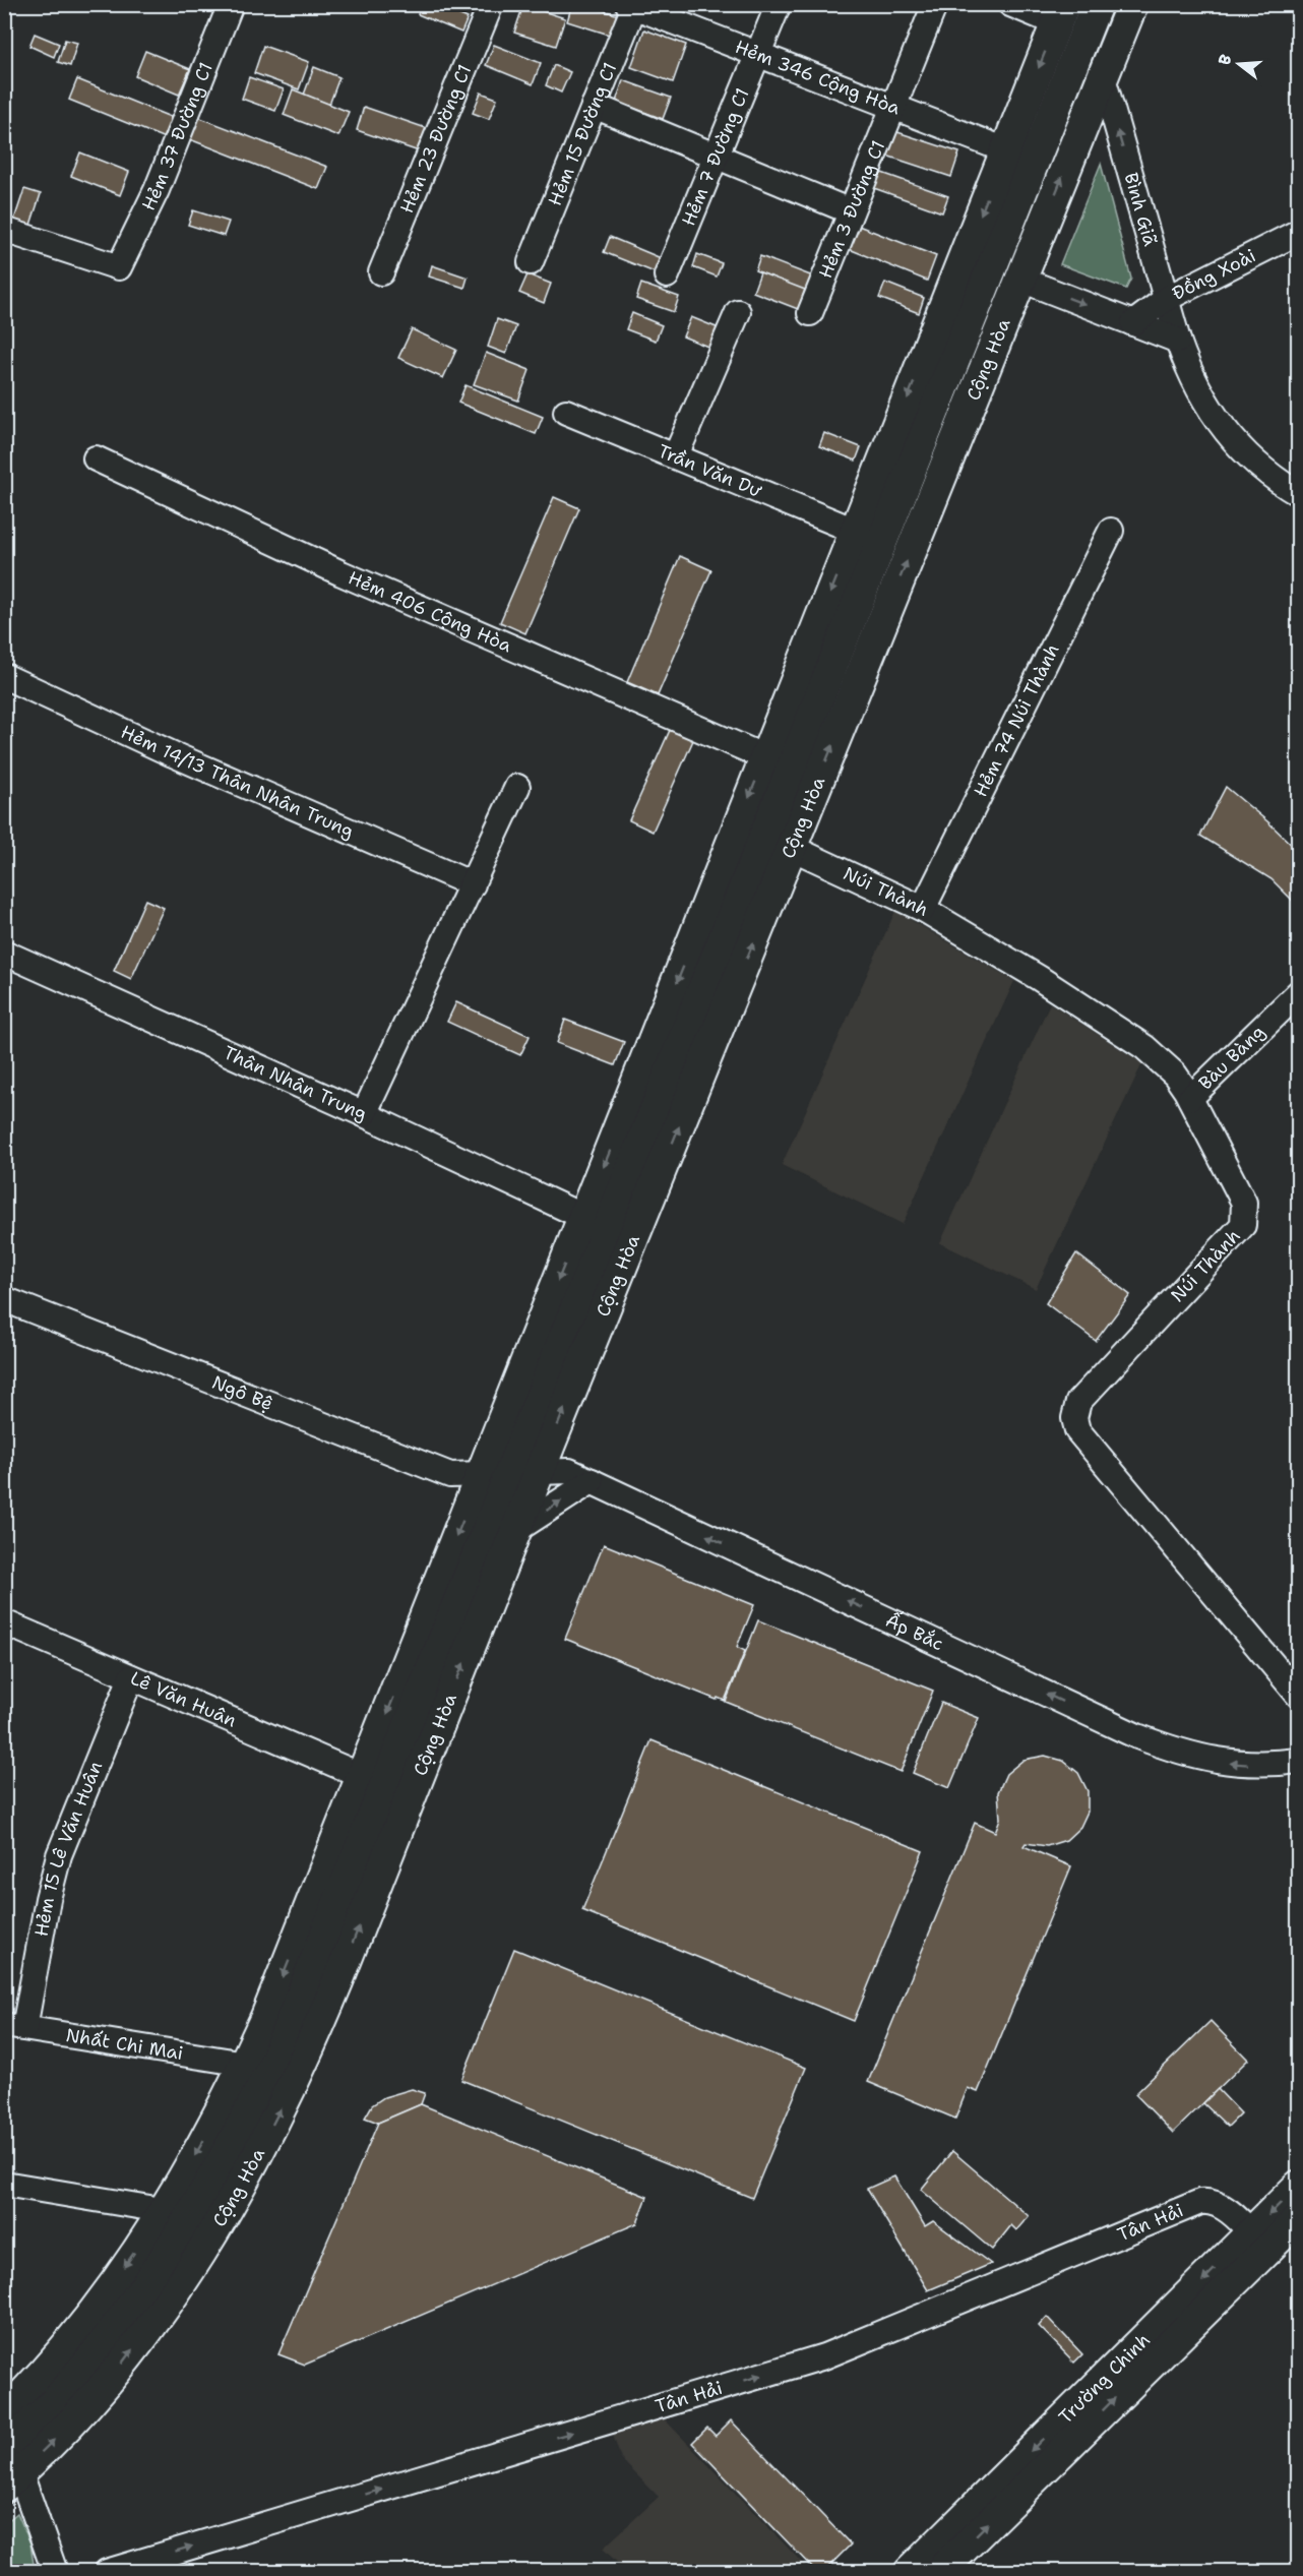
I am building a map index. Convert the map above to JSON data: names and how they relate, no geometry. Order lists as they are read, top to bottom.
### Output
{
  "streets": {
    "main road": ["Cộng Hòa", "Trường Chinh"],
    "street": [
      "Hẻm 346 Cộng Hòa",
      "Hẻm 15 Đường C1",
      "Hẻm 37 Đường C1",
      "Hẻm 23 Đường C1",
      "Hẻm 7 Đường C1",
      "Hẻm 3 Đường C1",
      "Bình Giã",
      "Đồng Xoài",
      "Trần Văn Dư",
      "Hẻm 406 Cộng Hòa",
      "Hẻm 74 Núi Thành",
      "Hẻm 14/13 Thân Nhân Trung",
      "Núi Thành",
      "Bàu Bàng",
      "Thân Nhân Trung",
      "Ngô Bệ",
      "Ấp Bắc",
      "Lê Văn Huân",
      "Hẻm 15 Lê Văn Huân",
      "Nhất Chi Mai",
      "Tân Hải"
    ]
  },
  "crossings": [
    ["Hẻm 346 Cộng Hòa", "Hẻm 15 Đường C1"],
    ["Hẻm 346 Cộng Hòa", "Hẻm 7 Đường C1"],
    ["Hẻm 346 Cộng Hòa", "Hẻm 3 Đường C1"],
    ["Hẻm 346 Cộng Hòa", "Cộng Hòa"],
    ["Bình Giã", "Đồng Xoài"],
    ["Bình Giã", "Cộng Hòa"],
    ["Cộng Hòa", "Trần Văn Dư"],
    ["Cộng Hòa", "Hẻm 406 Cộng Hòa"],
    ["Cộng Hòa", "Núi Thành"],
    ["Cộng Hòa", "Thân Nhân Trung"],
    ["Cộng Hòa", "Ngô Bệ"],
    ["Cộng Hòa", "Ấp Bắc"],
    ["Cộng Hòa", "Lê Văn Huân"],
    ["Cộng Hòa", "Nhất Chi Mai"],
    ["Hẻm 74 Núi Thành", "Núi Thành"],
    ["Núi Thành", "Bàu Bàng"],
    ["Ngô Bệ", "Ấp Bắc"],
    ["Lê Văn Huân", "Hẻm 15 Lê Văn Huân"],
    ["Hẻm 15 Lê Văn Huân", "Nhất Chi Mai"],
    ["Tân Hải", "Trường Chinh"]
  ],
  "one_way": ["Bình Giã", "Ấp Bắc", "Tân Hải"],
  "north": "left"
}
